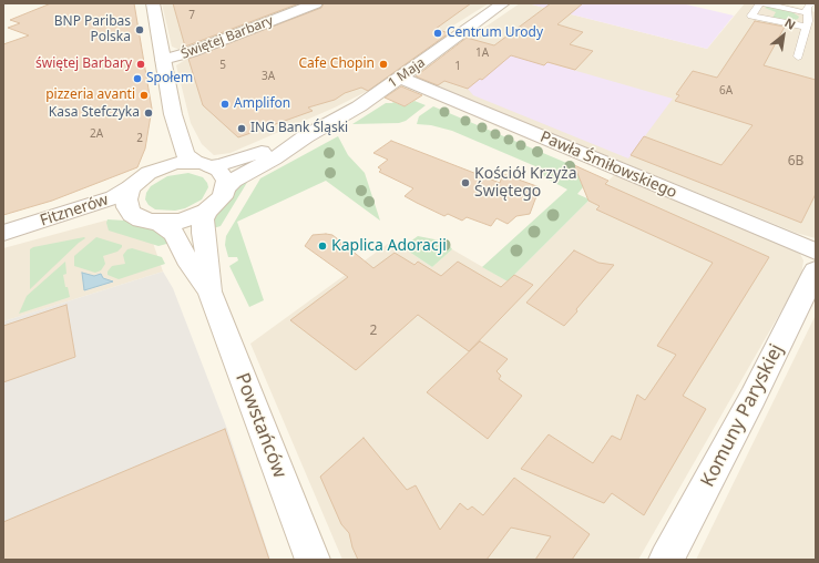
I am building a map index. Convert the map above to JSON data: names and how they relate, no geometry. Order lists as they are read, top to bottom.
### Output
{
  "streets": {
    "street": [
      "Świętej Barbary",
      "1 Maja",
      "Pawła Śmiłowskiego",
      "Fitznerów",
      "Komuny Paryskiej",
      "Powstańców"
    ]
  },
  "crossings": [
    ["1 Maja", "Pawła Śmiłowskiego"],
    ["1 Maja", "Fitznerów"],
    ["1 Maja", "Powstańców"],
    ["Fitznerów", "Powstańców"]
  ],
  "places": [
    "BNP Paribas Polska",
    "Centrum Urody",
    "świętej Barbary",
    "Cafe Chopin",
    "Społem",
    "pizzeria avanti",
    "Amplifon",
    "Kasa Stefczyka",
    "ING Bank Śląski",
    "Kościół Krzyża Świętego",
    "Kaplica Adoracji"
  ],
  "house_numbers": [
    "7",
    "1A",
    "5",
    "1",
    "3A",
    "6A",
    "2A",
    "2",
    "6B",
    "2"
  ],
  "north": "top right"
}
